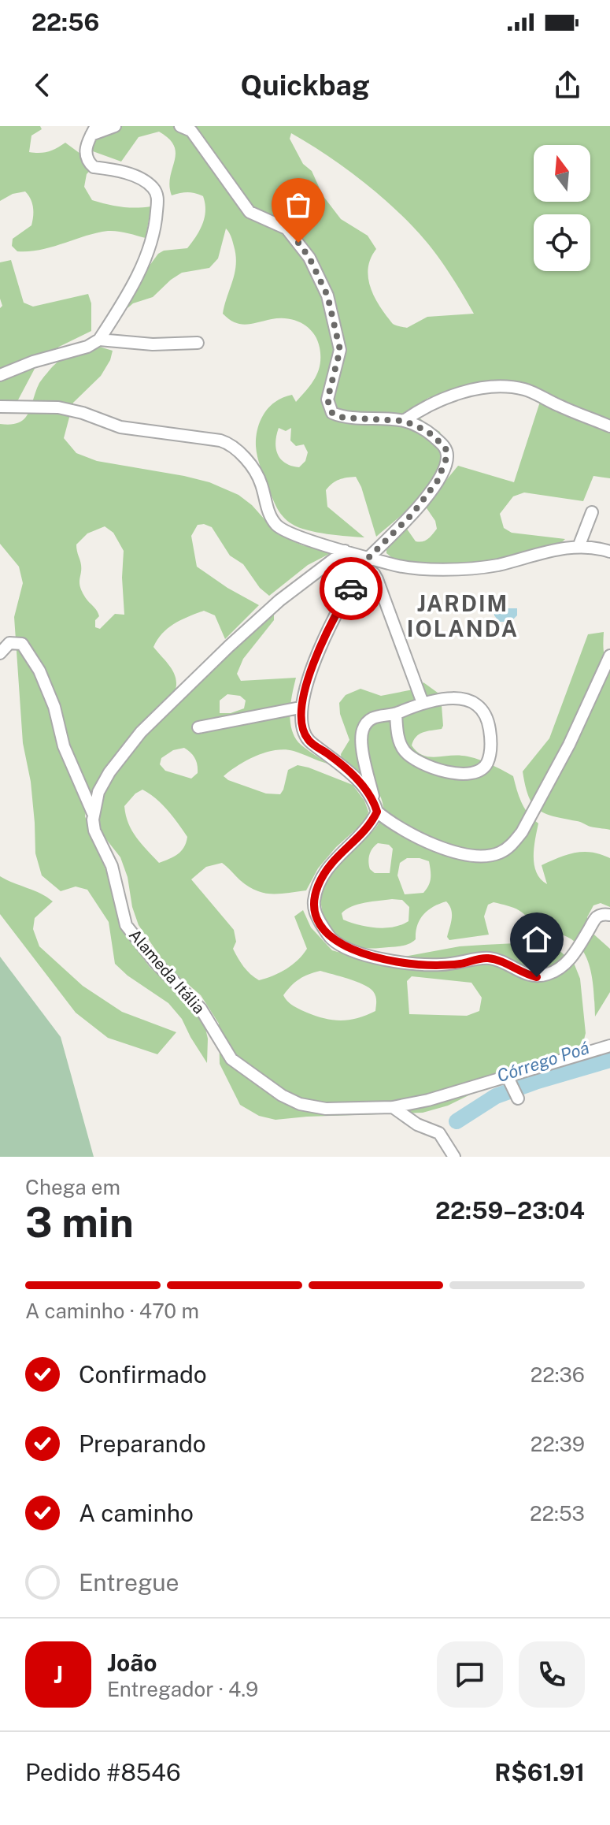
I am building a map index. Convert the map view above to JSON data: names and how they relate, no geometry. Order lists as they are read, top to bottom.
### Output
{
  "streets": {
    "street": ["Alameda Itália"]
  },
  "districts": ["JARDIM IOLANDA"],
  "water": ["Córrego Poá"],
  "north": "top",
  "page": {
    "status": "22:56",
    "header": "Quickbag",
    "heading": ["3 min", "Chega em", "22:59–23:04"],
    "panel": [
      "João",
      "Entregador · 4.9",
      "Pedido #8546",
      "R$61.91"
    ],
    "bar": "A caminho · 470 m",
    "list": [
      ["Confirmado", "22:36"],
      ["Preparando", "22:39"],
      ["A caminho", "22:53"],
      "Entregue"
    ],
    "round": "J"
  }
}
